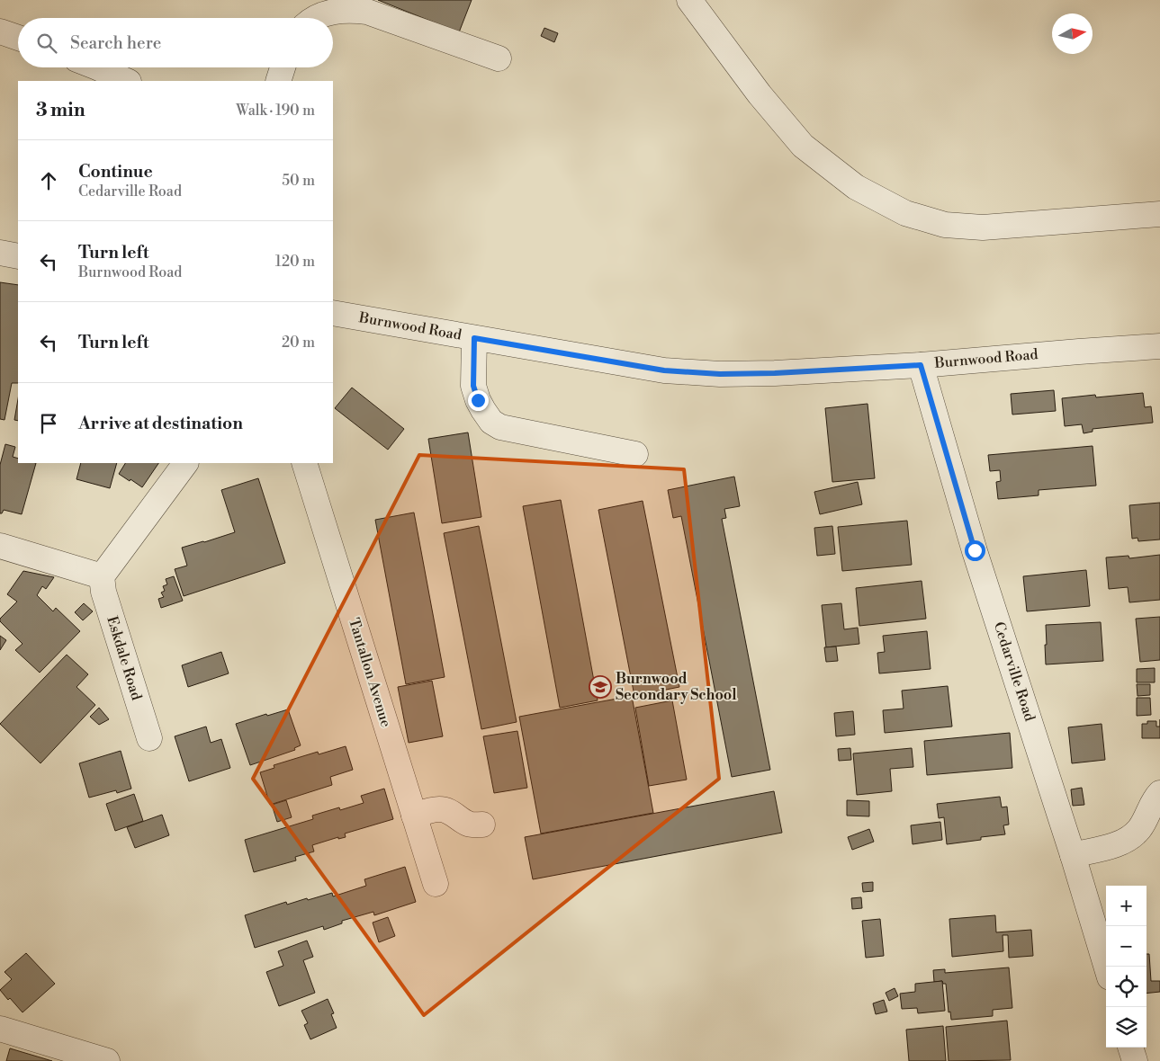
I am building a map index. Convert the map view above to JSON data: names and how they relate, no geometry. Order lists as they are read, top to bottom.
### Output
{
  "streets": {
    "street": [
      "Burnwood Road",
      "Eskdale Road",
      "Cedarville Road",
      "Tantallon Avenue"
    ]
  },
  "crossings": [
    ["Burnwood Road", "Cedarville Road"]
  ],
  "places": {
    "school or university": ["Burnwood Secondary School"]
  },
  "north": "right",
  "page": {
    "search": "Search here",
    "heading": ["3 min", "Walk · 190 m"],
    "list": [
      ["Continue", "Cedarville Road", "50 m"],
      ["Turn left", "Burnwood Road", "120 m"],
      ["Turn left", "20 m"],
      "Arrive at destination"
    ],
    "map_buttons": ["+", "−"]
  }
}
